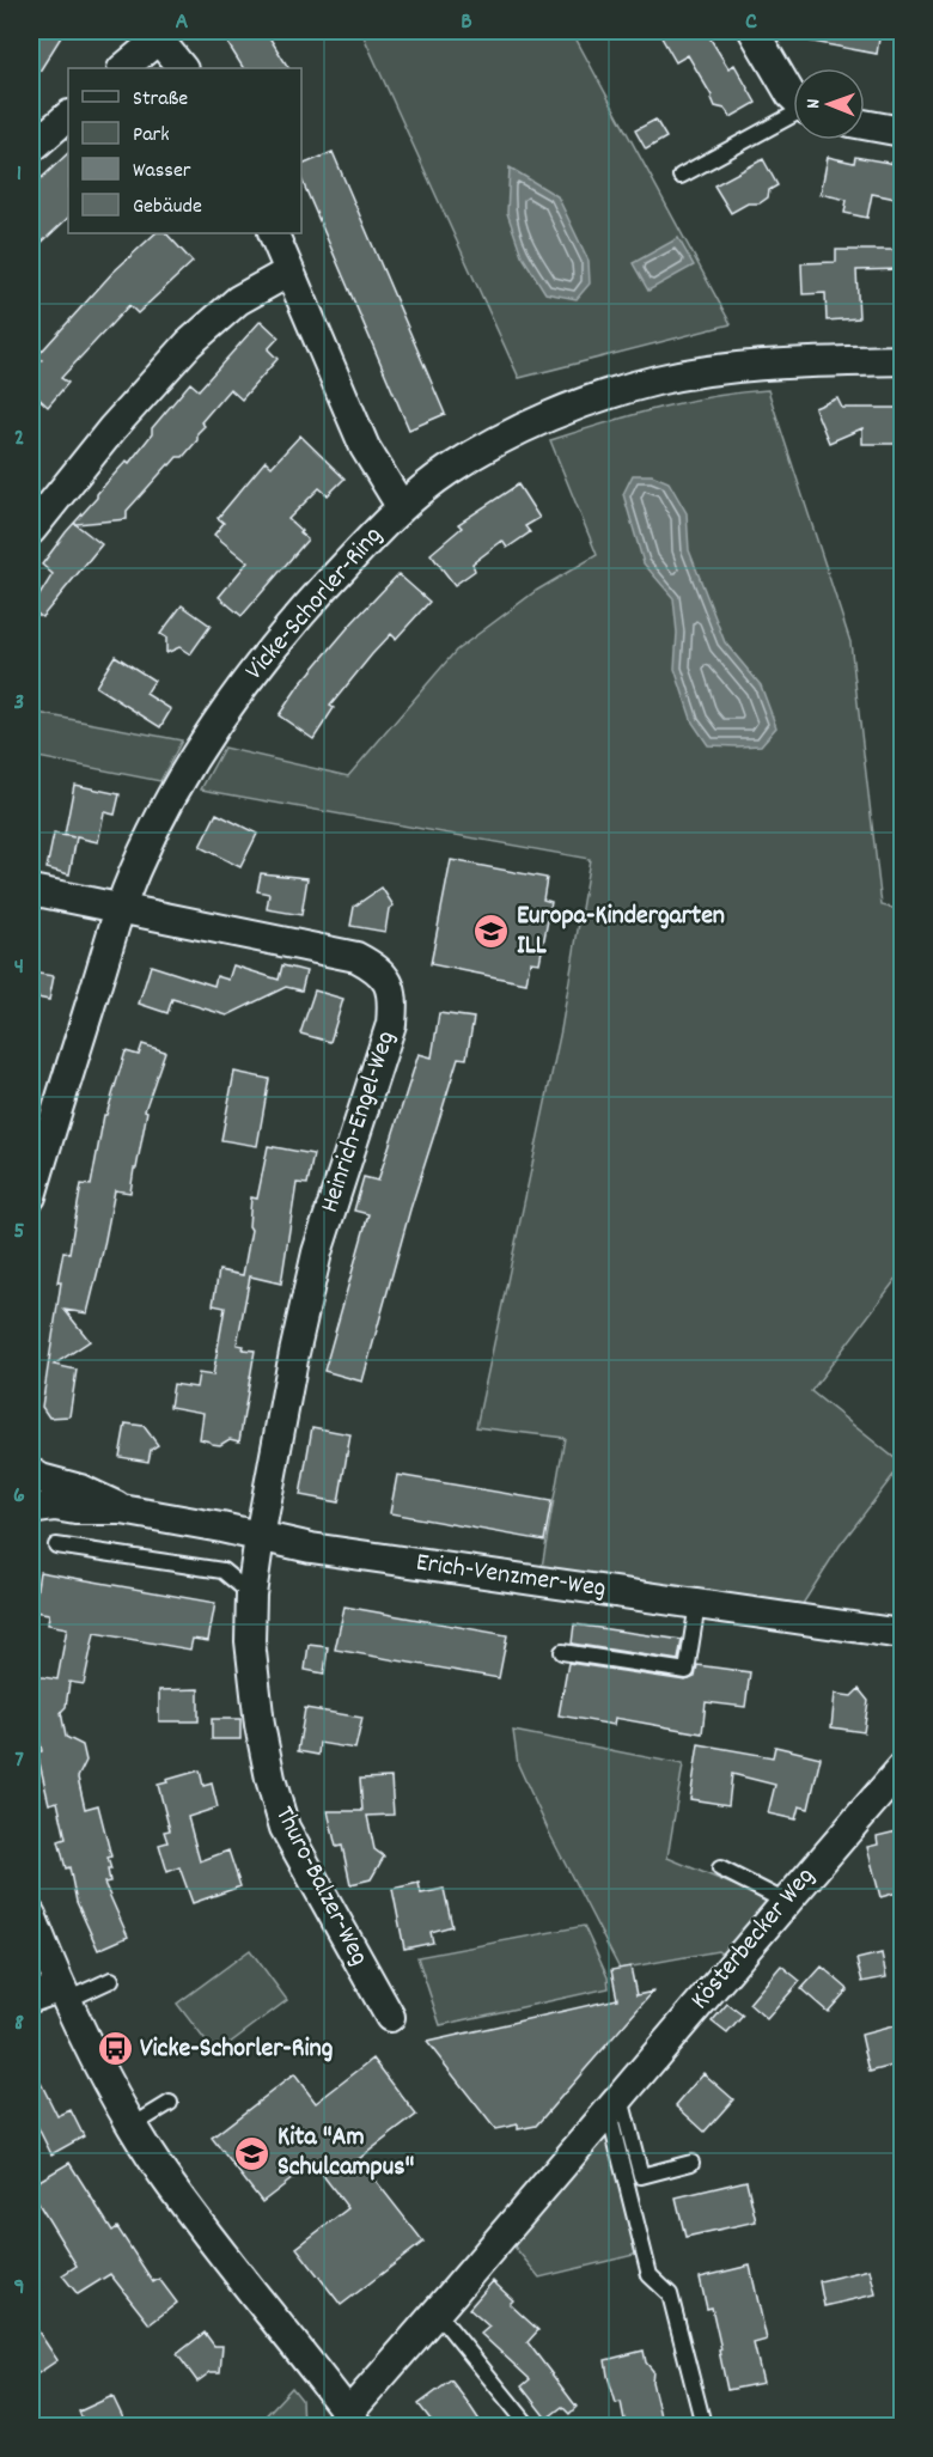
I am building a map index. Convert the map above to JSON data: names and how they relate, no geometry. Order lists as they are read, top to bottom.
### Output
{
  "streets": {
    "street": [
      "Vicke-Schorler-Ring",
      "Heinrich-Engel-Weg",
      "Erich-Venzmer-Weg",
      "Thuro-Balzer-Weg",
      "Kösterbecker Weg"
    ]
  },
  "crossings": [
    ["Vicke-Schorler-Ring", "Heinrich-Engel-Weg"],
    ["Heinrich-Engel-Weg", "Erich-Venzmer-Weg"],
    ["Heinrich-Engel-Weg", "Thuro-Balzer-Weg"],
    ["Erich-Venzmer-Weg", "Thuro-Balzer-Weg"]
  ],
  "places": {
    "school or university": ["Europa-Kindergarten ILL", "Kita \"Am Schulcampus\""],
    "bus stop": ["Vicke-Schorler-Ring"]
  },
  "legend": [
    "Straße",
    "Park",
    "Wasser",
    "Gebäude"
  ],
  "north": "left",
  "grid": {
    "columns": ["A", "B", "C"],
    "rows": [
      "1",
      "2",
      "3",
      "4",
      "5",
      "6",
      "7",
      "8",
      "9"
    ]
  }
}
